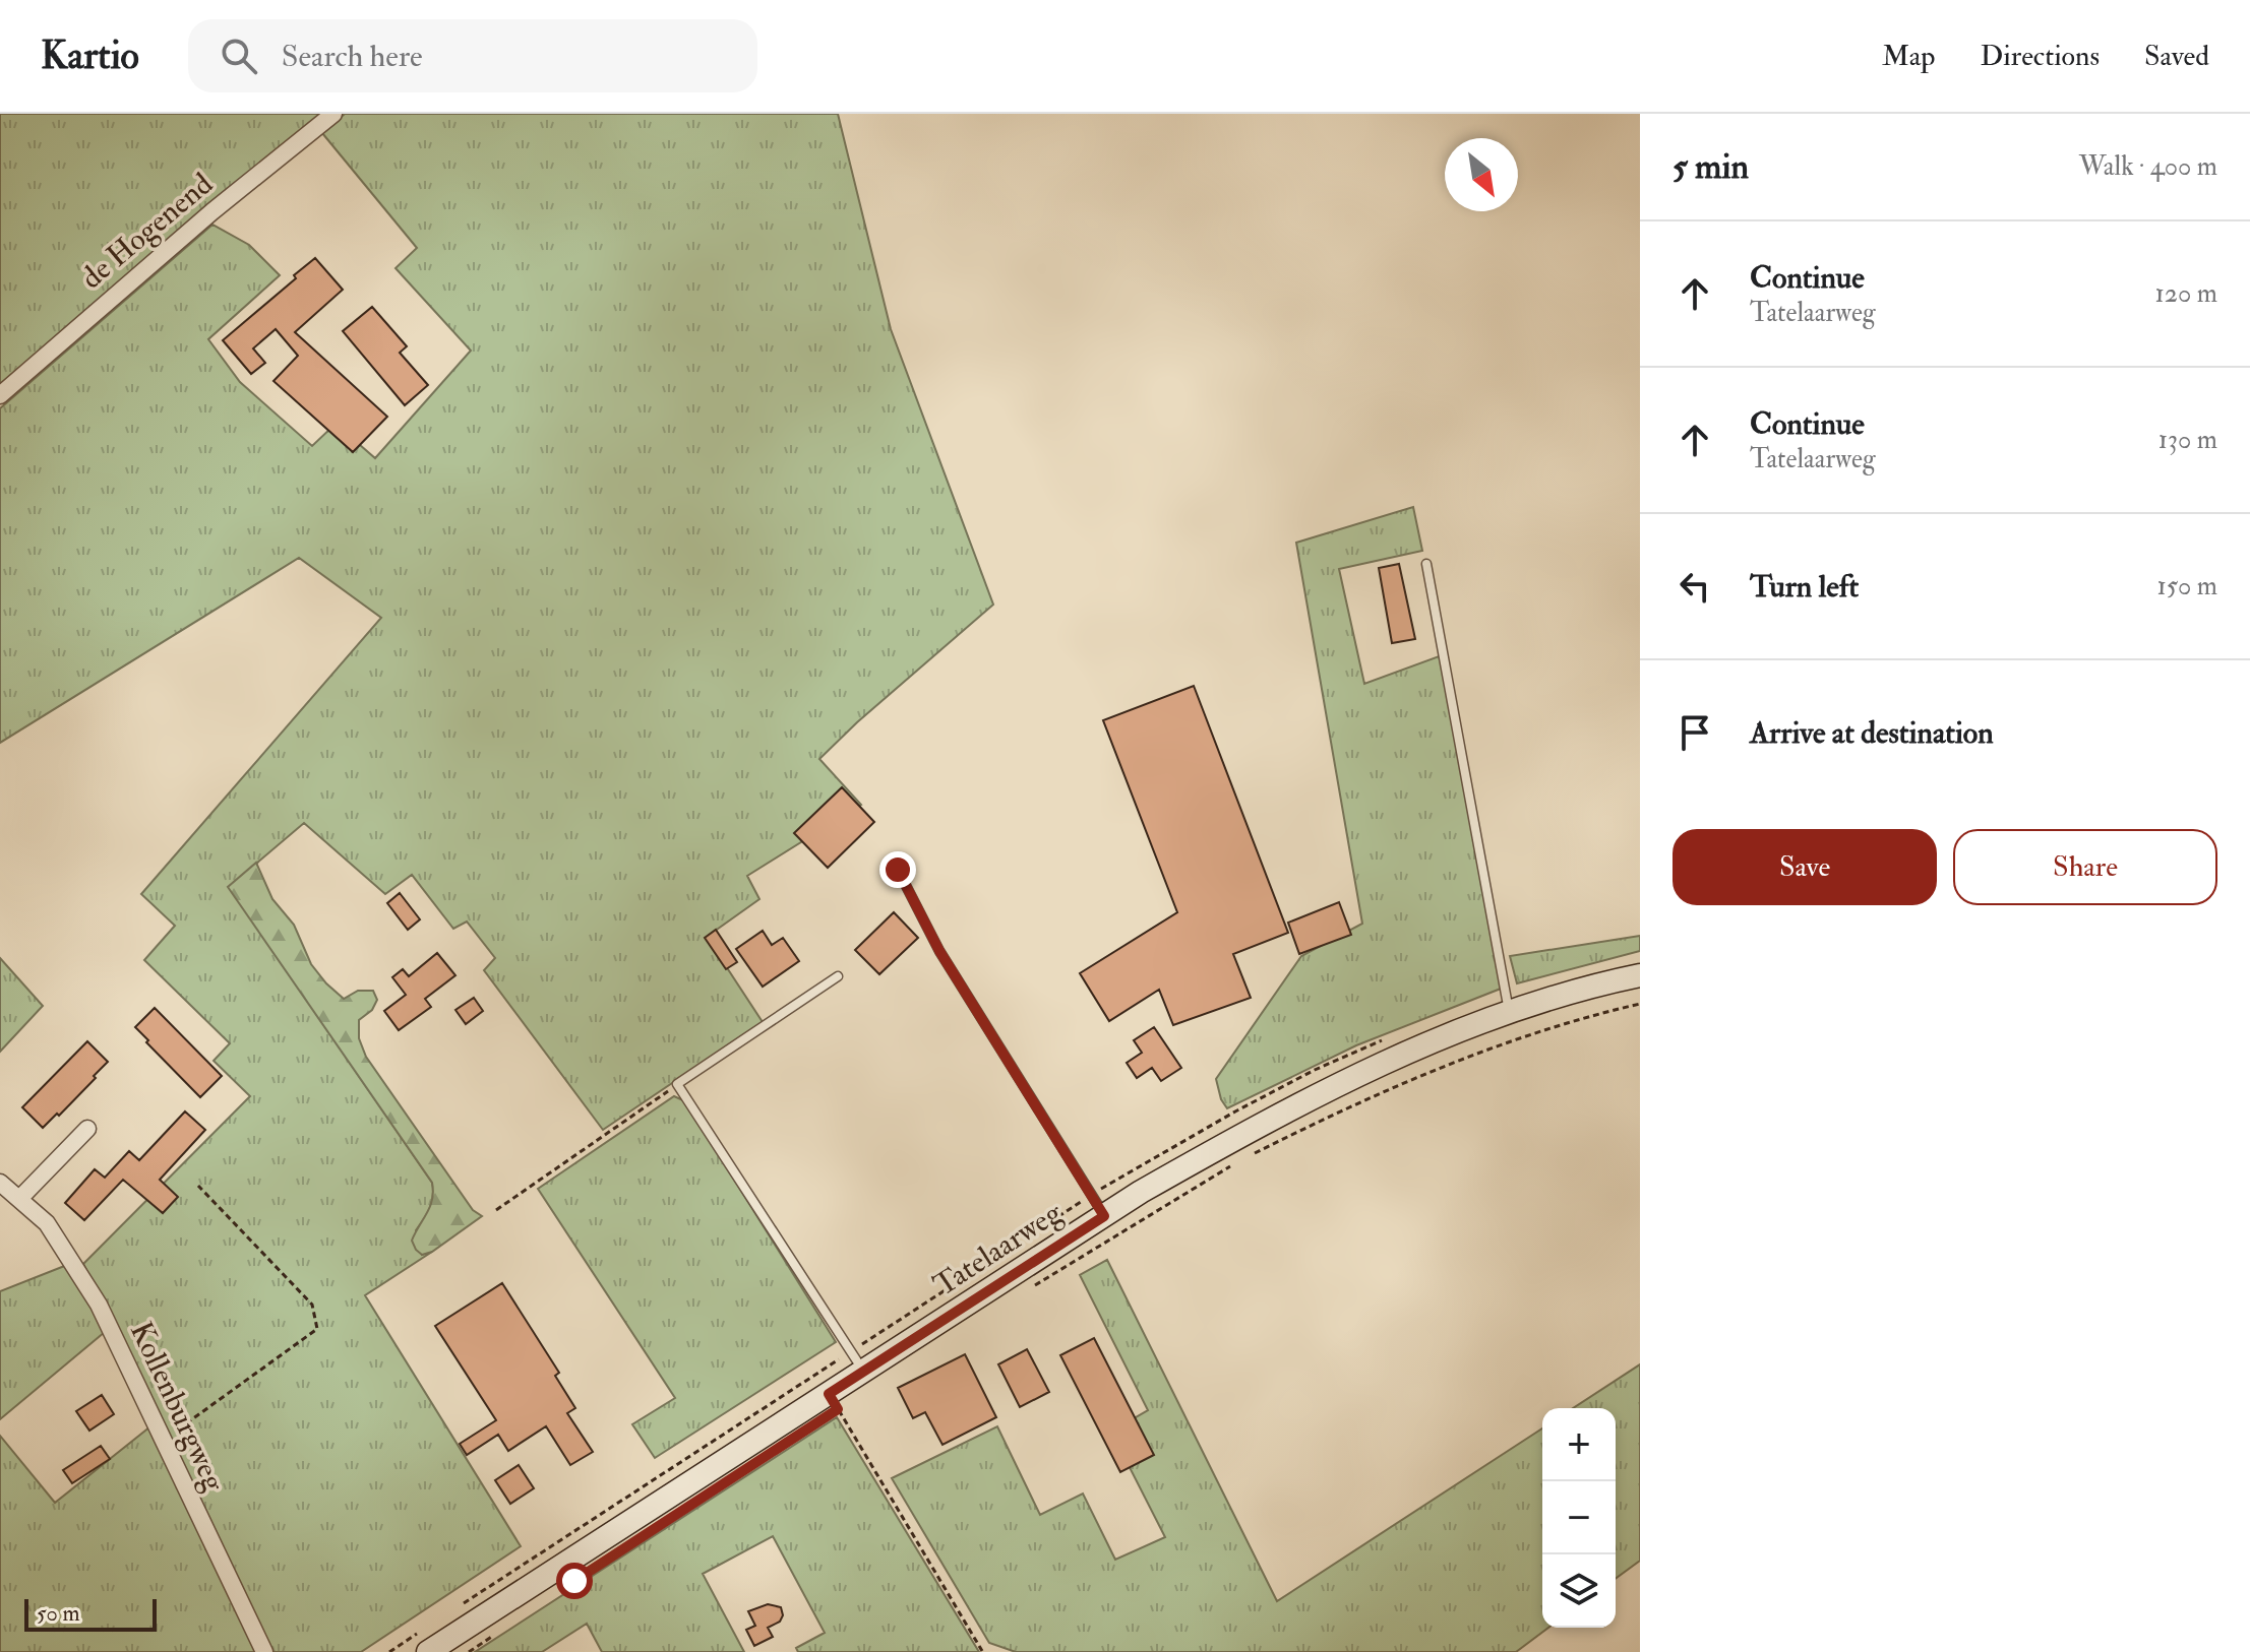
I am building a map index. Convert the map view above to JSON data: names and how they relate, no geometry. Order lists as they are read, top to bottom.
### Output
{
  "streets": {
    "main road": ["Tatelaarweg"],
    "street": ["de Hogenend", "Kollenburgweg"]
  },
  "scale_bar": "50 m",
  "north": "bottom right",
  "page": {
    "header": "Kartio",
    "search": "Search here",
    "nav": ["Map", "Directions", "Saved"],
    "heading": ["5 min", "Walk · 400 m"],
    "list": [
      ["Continue", "Tatelaarweg", "120 m"],
      ["Continue", "Tatelaarweg", "130 m"],
      ["Turn left", "150 m"],
      "Arrive at destination"
    ],
    "buttons": ["Save", "Share"],
    "map_buttons": ["+", "−"],
    "scale": "50 m"
  }
}
